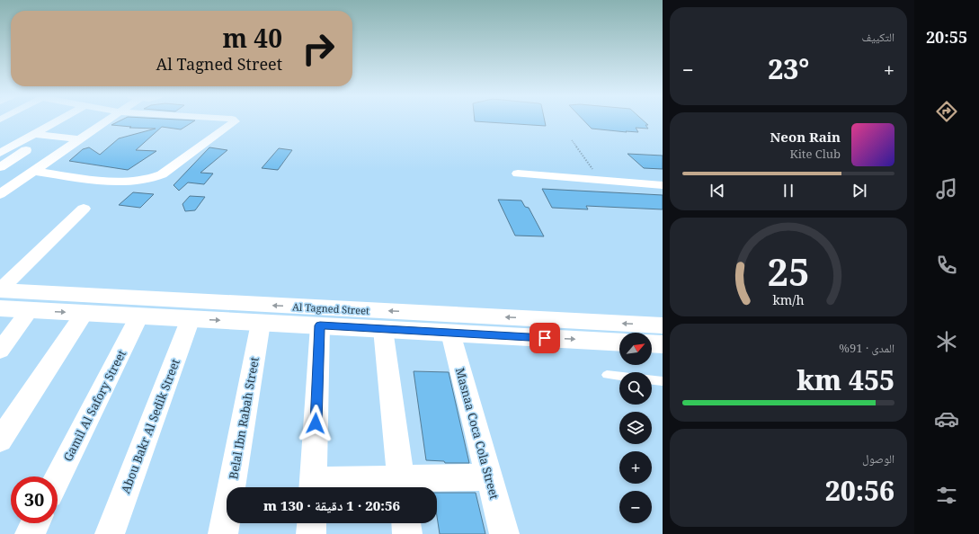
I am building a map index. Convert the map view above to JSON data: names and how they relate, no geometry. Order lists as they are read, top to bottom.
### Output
{
  "streets": {
    "highway": ["Al Tagned Street"],
    "street": [
      "Gamil Al Safory Street",
      "Belal Ibn Rabah Street",
      "Abou Bakr Al Sedik Street",
      "Masnaa Coca Cola Street"
    ]
  },
  "crossings": [
    ["Al Tagned Street", "Gamil Al Safory Street"],
    ["Al Tagned Street", "Belal Ibn Rabah Street"],
    ["Al Tagned Street", "Abou Bakr Al Sedik Street"],
    ["Al Tagned Street", "Masnaa Coca Cola Street"]
  ],
  "north": "top right",
  "page": {
    "tabs": "20:55",
    "tile": [
      "التكييف",
      ["المدى · 91%", "455 km"],
      ["الوصول", "20:56"]
    ],
    "turn": ["40 m", "Al Tagned Street"],
    "heat": ["−", "23°", "+"],
    "song": ["Neon Rain", "Kite Club"],
    "map_buttons": ["+", "−"],
    "limit": "30",
    "trip": "20:56 · 1 دقيقة · 130 m",
    "gauge": ["25", "km/h"]
  }
}
